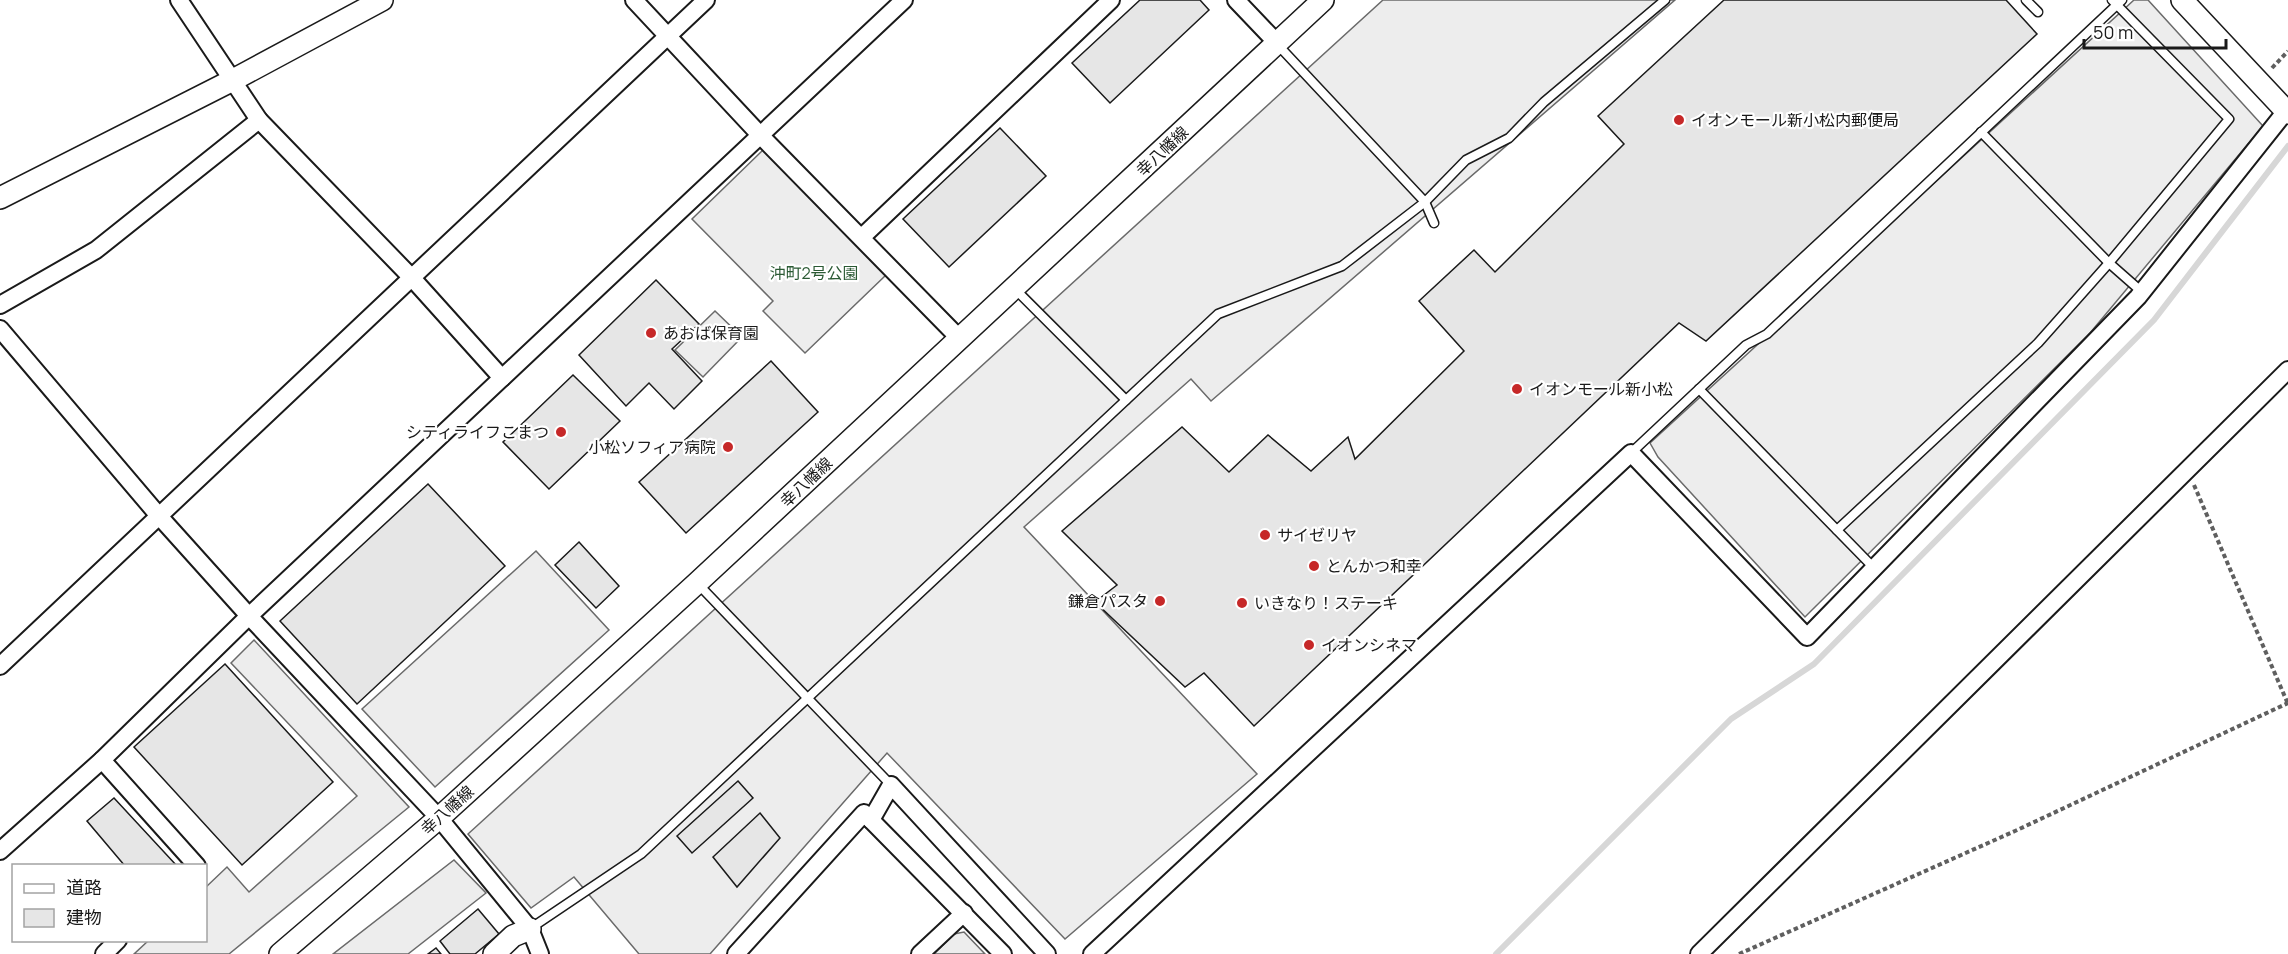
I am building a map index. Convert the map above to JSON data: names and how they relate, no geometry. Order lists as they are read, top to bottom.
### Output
{
  "streets": {
    "street": ["幸八幡線"]
  },
  "parks": ["沖町2号公園"],
  "places": [
    "イオンモール新小松内郵便局",
    "あおば保育園",
    "イオンモール新小松",
    "シティライフこまつ",
    "小松ソフィア病院",
    "サイゼリヤ",
    "とんかつ和幸",
    "鎌倉パスタ",
    "いきなり！ステーキ",
    "イオンシネマ"
  ],
  "legend": ["道路", "建物"],
  "scale_bar": "50 m"
}
